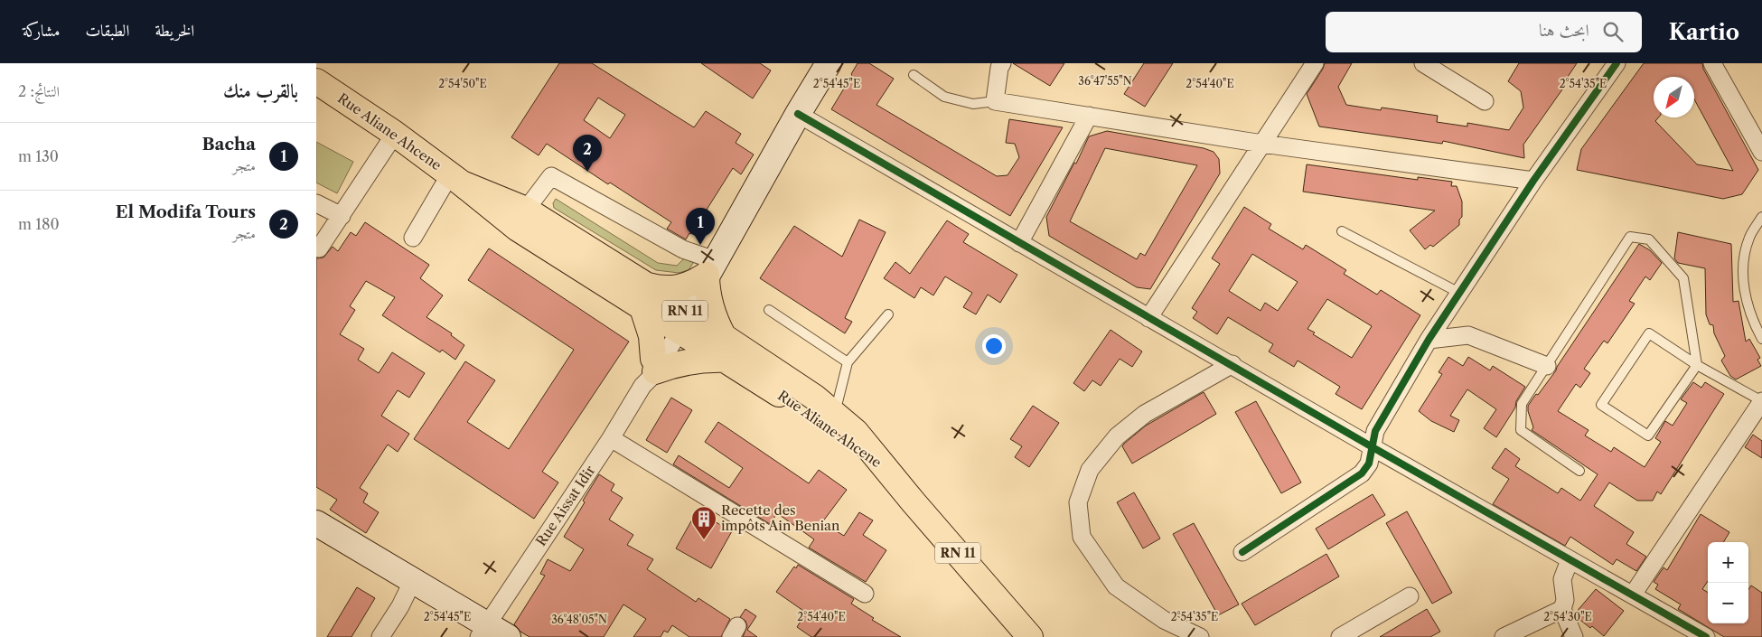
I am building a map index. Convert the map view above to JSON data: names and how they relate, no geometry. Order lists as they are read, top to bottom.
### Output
{
  "streets": {
    "main road": ["Rue Aliane Ahcene", "RN 11"],
    "street": ["Rue Aissat Idir"]
  },
  "crossings": [
    ["Rue Aliane Ahcene", "RN 11"],
    ["Rue Aliane Ahcene", "Rue Aissat Idir"]
  ],
  "places": {
    "building": ["Recette des impôts Ain Benian"]
  },
  "north": "bottom left",
  "page": {
    "header": "Kartio",
    "search": "ابحث هنا",
    "nav": ["الخريطة", "الطبقات", "مشاركة"],
    "heading": ["بالقرب منك", "النتائج: 2"],
    "list": [
      {
        "mark": "1",
        "name": "Bacha",
        "note": "متجر",
        "value": "130 m"
      },
      {
        "mark": "2",
        "name": "El Modifa Tours",
        "note": "متجر",
        "value": "180 m"
      }
    ],
    "pins": ["2", "1"],
    "map_buttons": ["+", "−"]
  },
  "coordinates": [
    "36°47'55\"N",
    "2°54'50\"E",
    "2°54'45\"E",
    "2°54'40\"E",
    "2°54'35\"E",
    "2°54'30\"E",
    "36°48'05\"N"
  ]
}
